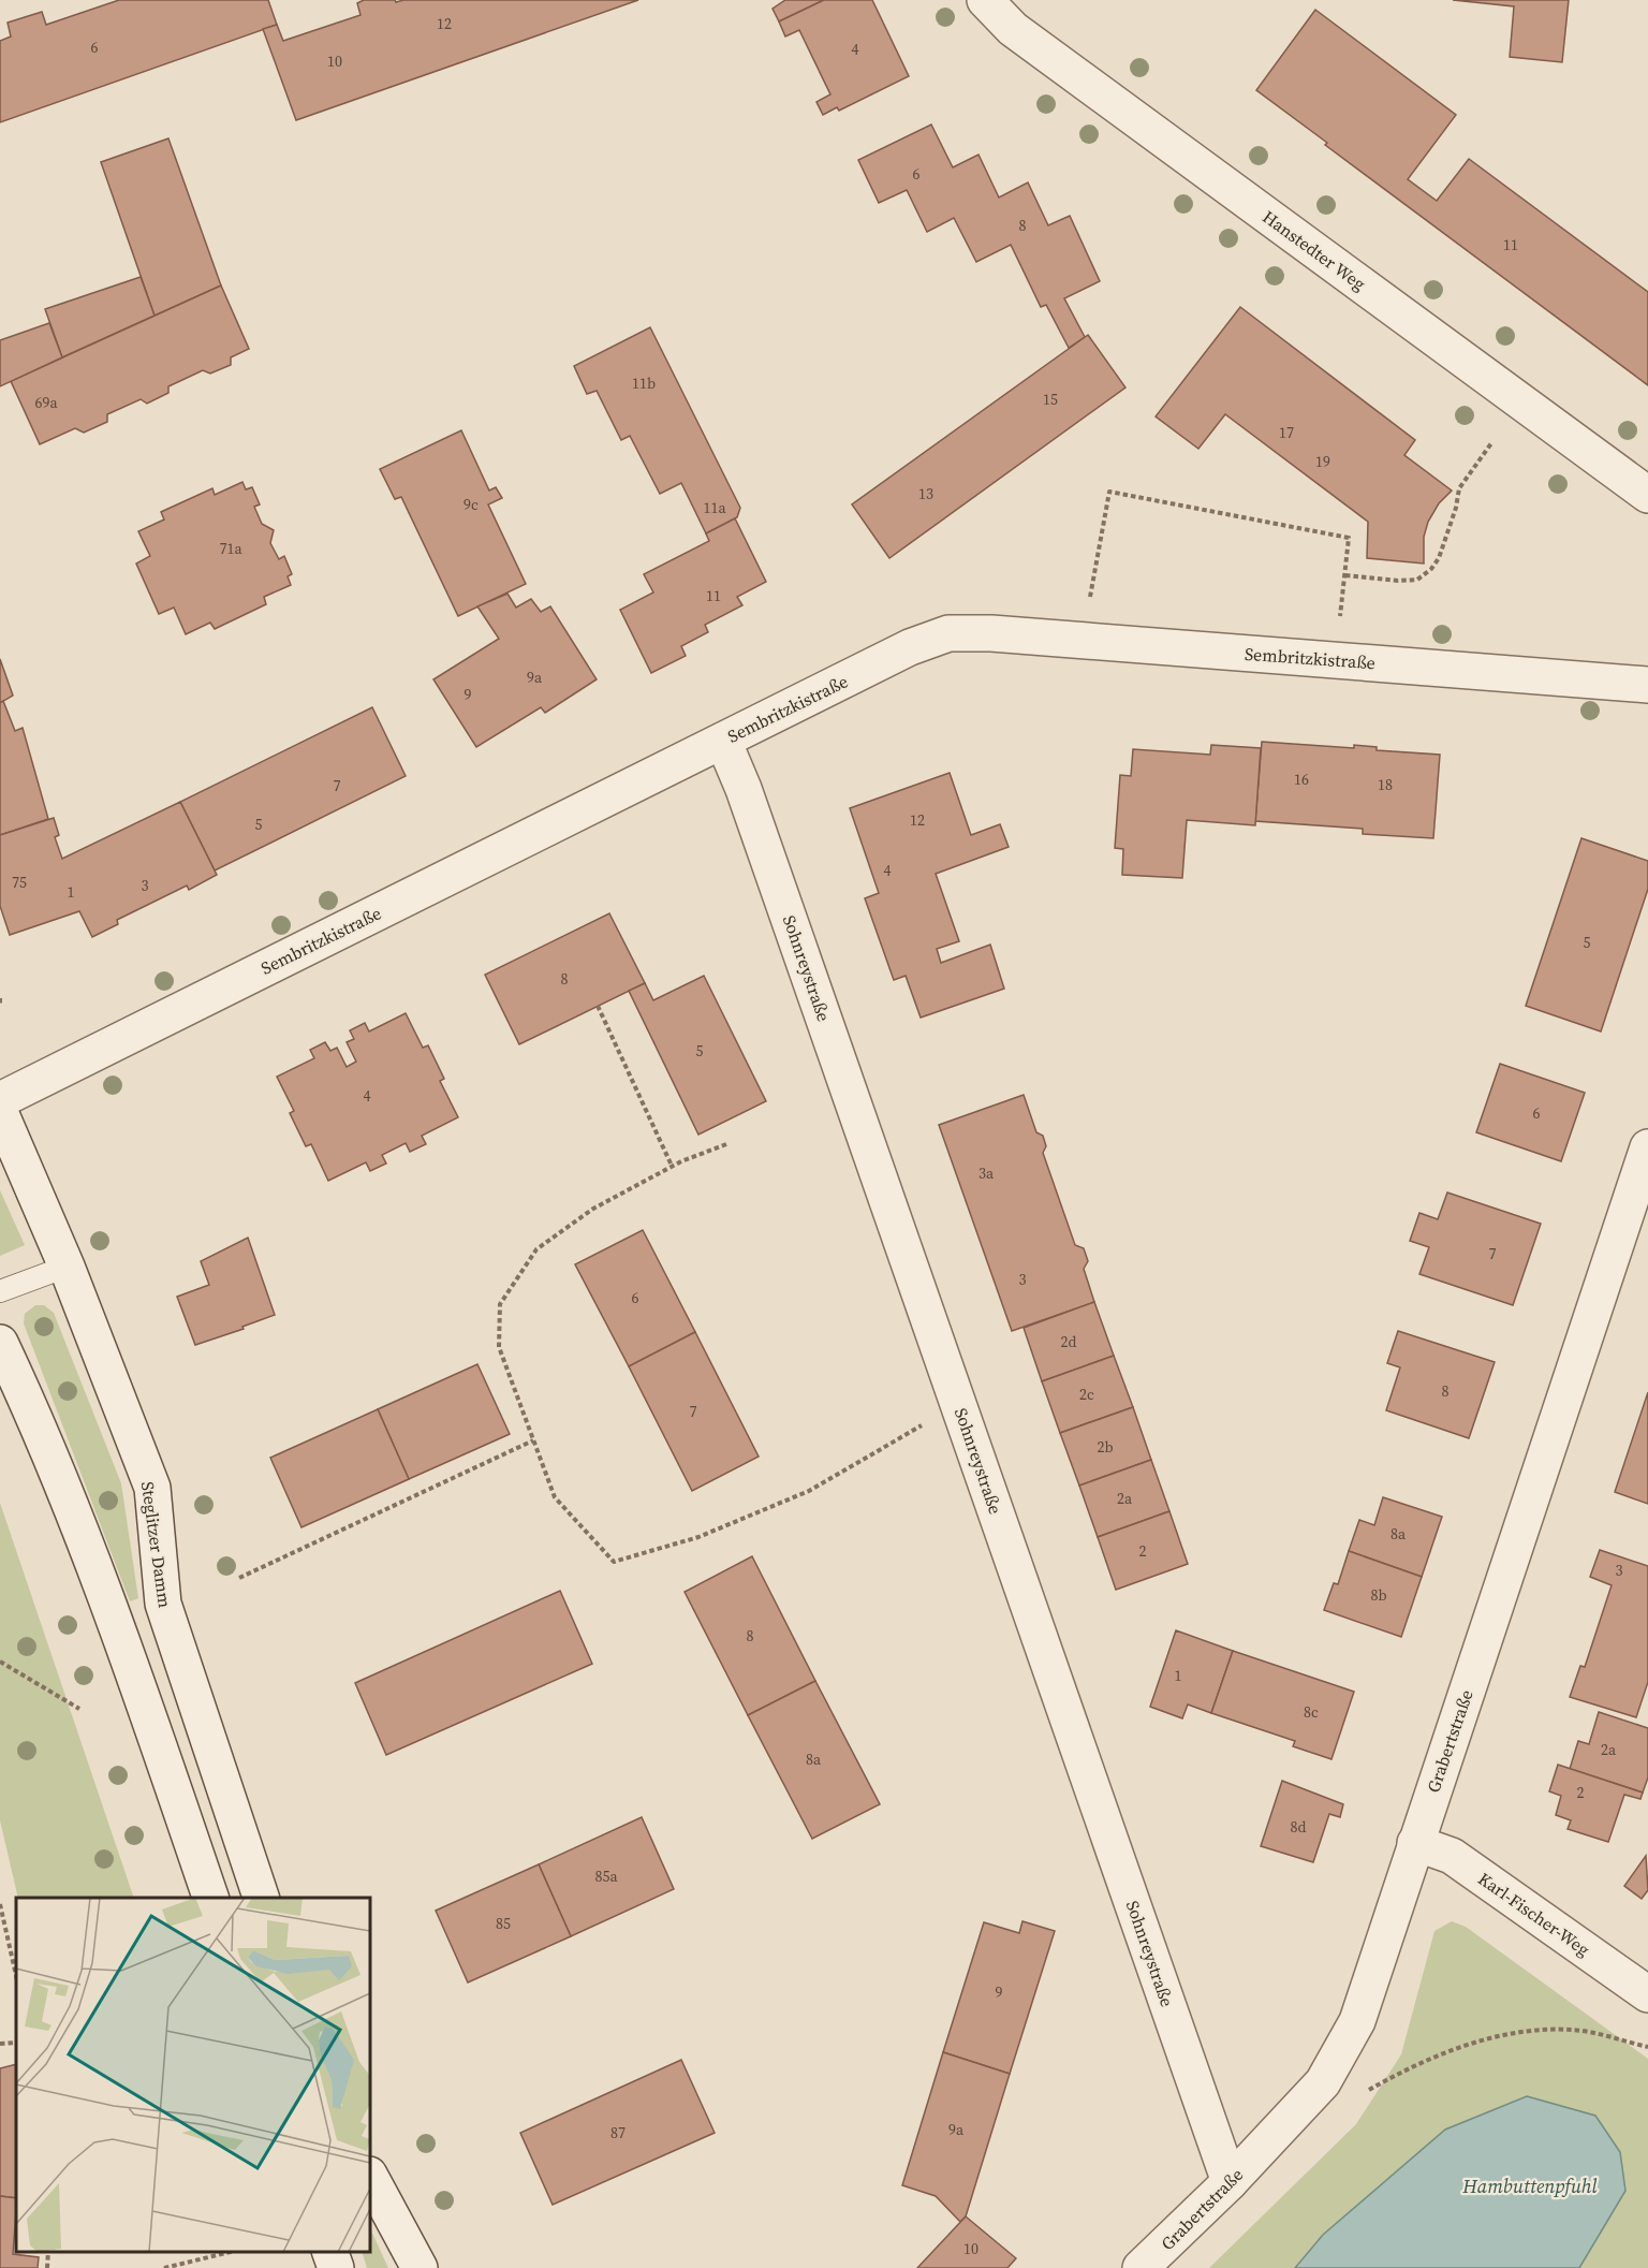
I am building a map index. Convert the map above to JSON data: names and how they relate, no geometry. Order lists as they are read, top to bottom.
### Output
{
  "streets": {
    "street": [
      "Hanstedter Weg",
      "Sembritzkistraße",
      "Sohnreystraße",
      "Steglitzer Damm",
      "Grabertstraße",
      "Karl-Fischer-Weg"
    ]
  },
  "crossings": [
    ["Sembritzkistraße", "Sohnreystraße"],
    ["Sohnreystraße", "Grabertstraße"],
    ["Grabertstraße", "Karl-Fischer-Weg"]
  ],
  "water": ["Hambuttenpfuhl"],
  "house_numbers": [
    "12",
    "6",
    "4",
    "10",
    "6",
    "8",
    "11",
    "11b",
    "15",
    "69a",
    "17",
    "19",
    "13",
    "9c",
    "11a",
    "71a",
    "11",
    "9a",
    "9",
    "16",
    "18",
    "7",
    "12",
    "5",
    "4",
    "75",
    "3",
    "1",
    "5",
    "8",
    "5",
    "4",
    "6",
    "3a",
    "7",
    "3",
    "6",
    "2d",
    "8",
    "2c",
    "7",
    "2b",
    "2a",
    "8a",
    "2",
    "3",
    "8b",
    "8",
    "1",
    "8c",
    "2a",
    "8a",
    "2",
    "8d",
    "85a",
    "85",
    "9",
    "9a",
    "87",
    "10"
  ]
}
